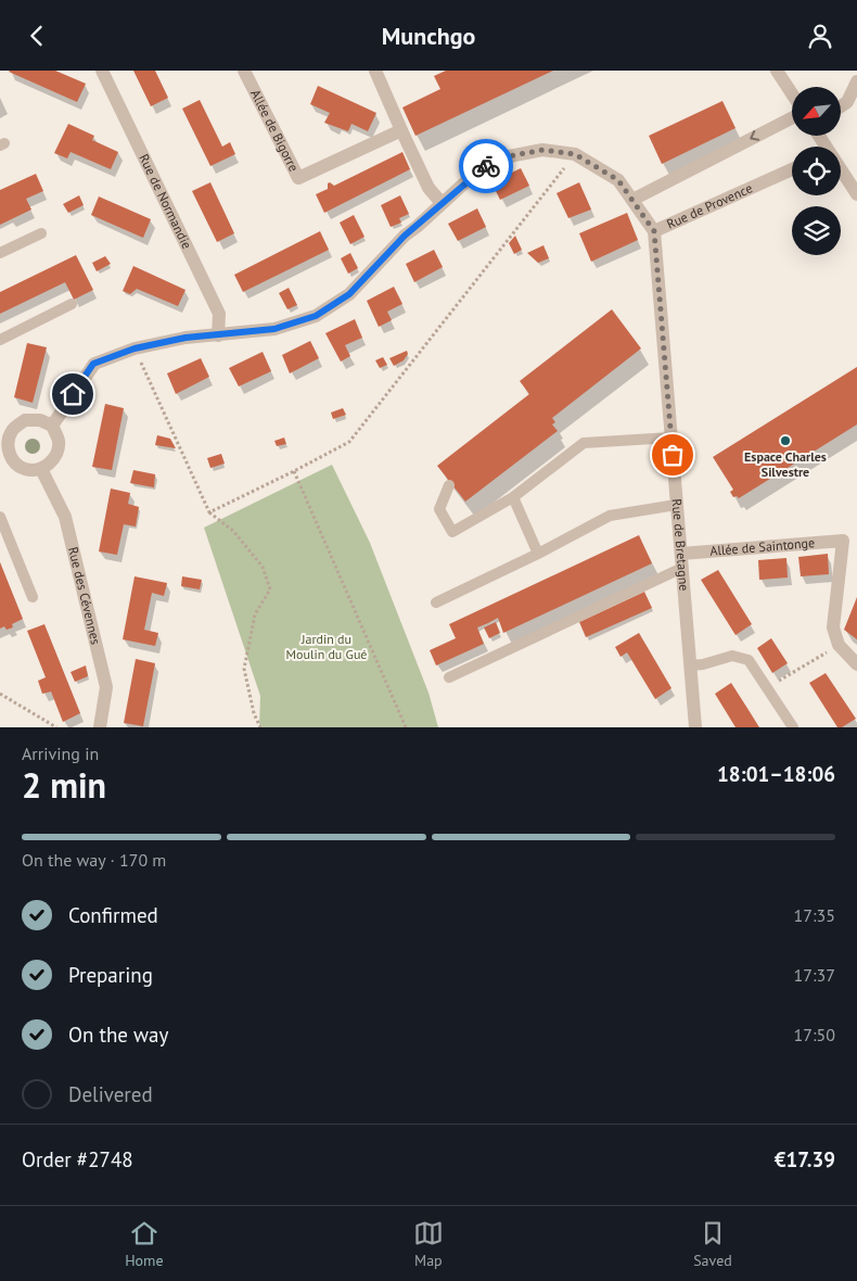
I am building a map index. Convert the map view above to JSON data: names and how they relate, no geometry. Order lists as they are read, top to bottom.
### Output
{
  "streets": {
    "street": [
      "Allée de Bigorre",
      "Rue de Normandie",
      "Rue de Provence",
      "Rue de Bretagne",
      "Allée de Saintonge",
      "Rue des Cévennes"
    ]
  },
  "crossings": [
    ["Rue de Normandie", "Rue de Provence"],
    ["Rue de Provence", "Rue de Bretagne"],
    ["Rue de Provence", "Rue des Cévennes"],
    ["Rue de Bretagne", "Allée de Saintonge"]
  ],
  "parks": ["Jardin du Moulin du Gué"],
  "places": ["Espace Charles Silvestre"],
  "north": "bottom left",
  "page": {
    "header": "Munchgo",
    "heading": ["2 min", "Arriving in", "18:01–18:06"],
    "panel": ["Order #2748", "€17.39"],
    "bar": "On the way · 170 m",
    "list": [
      ["Confirmed", "17:35"],
      ["Preparing", "17:37"],
      ["On the way", "17:50"],
      "Delivered"
    ],
    "tabs": ["Home", "Map", "Saved"]
  }
}
